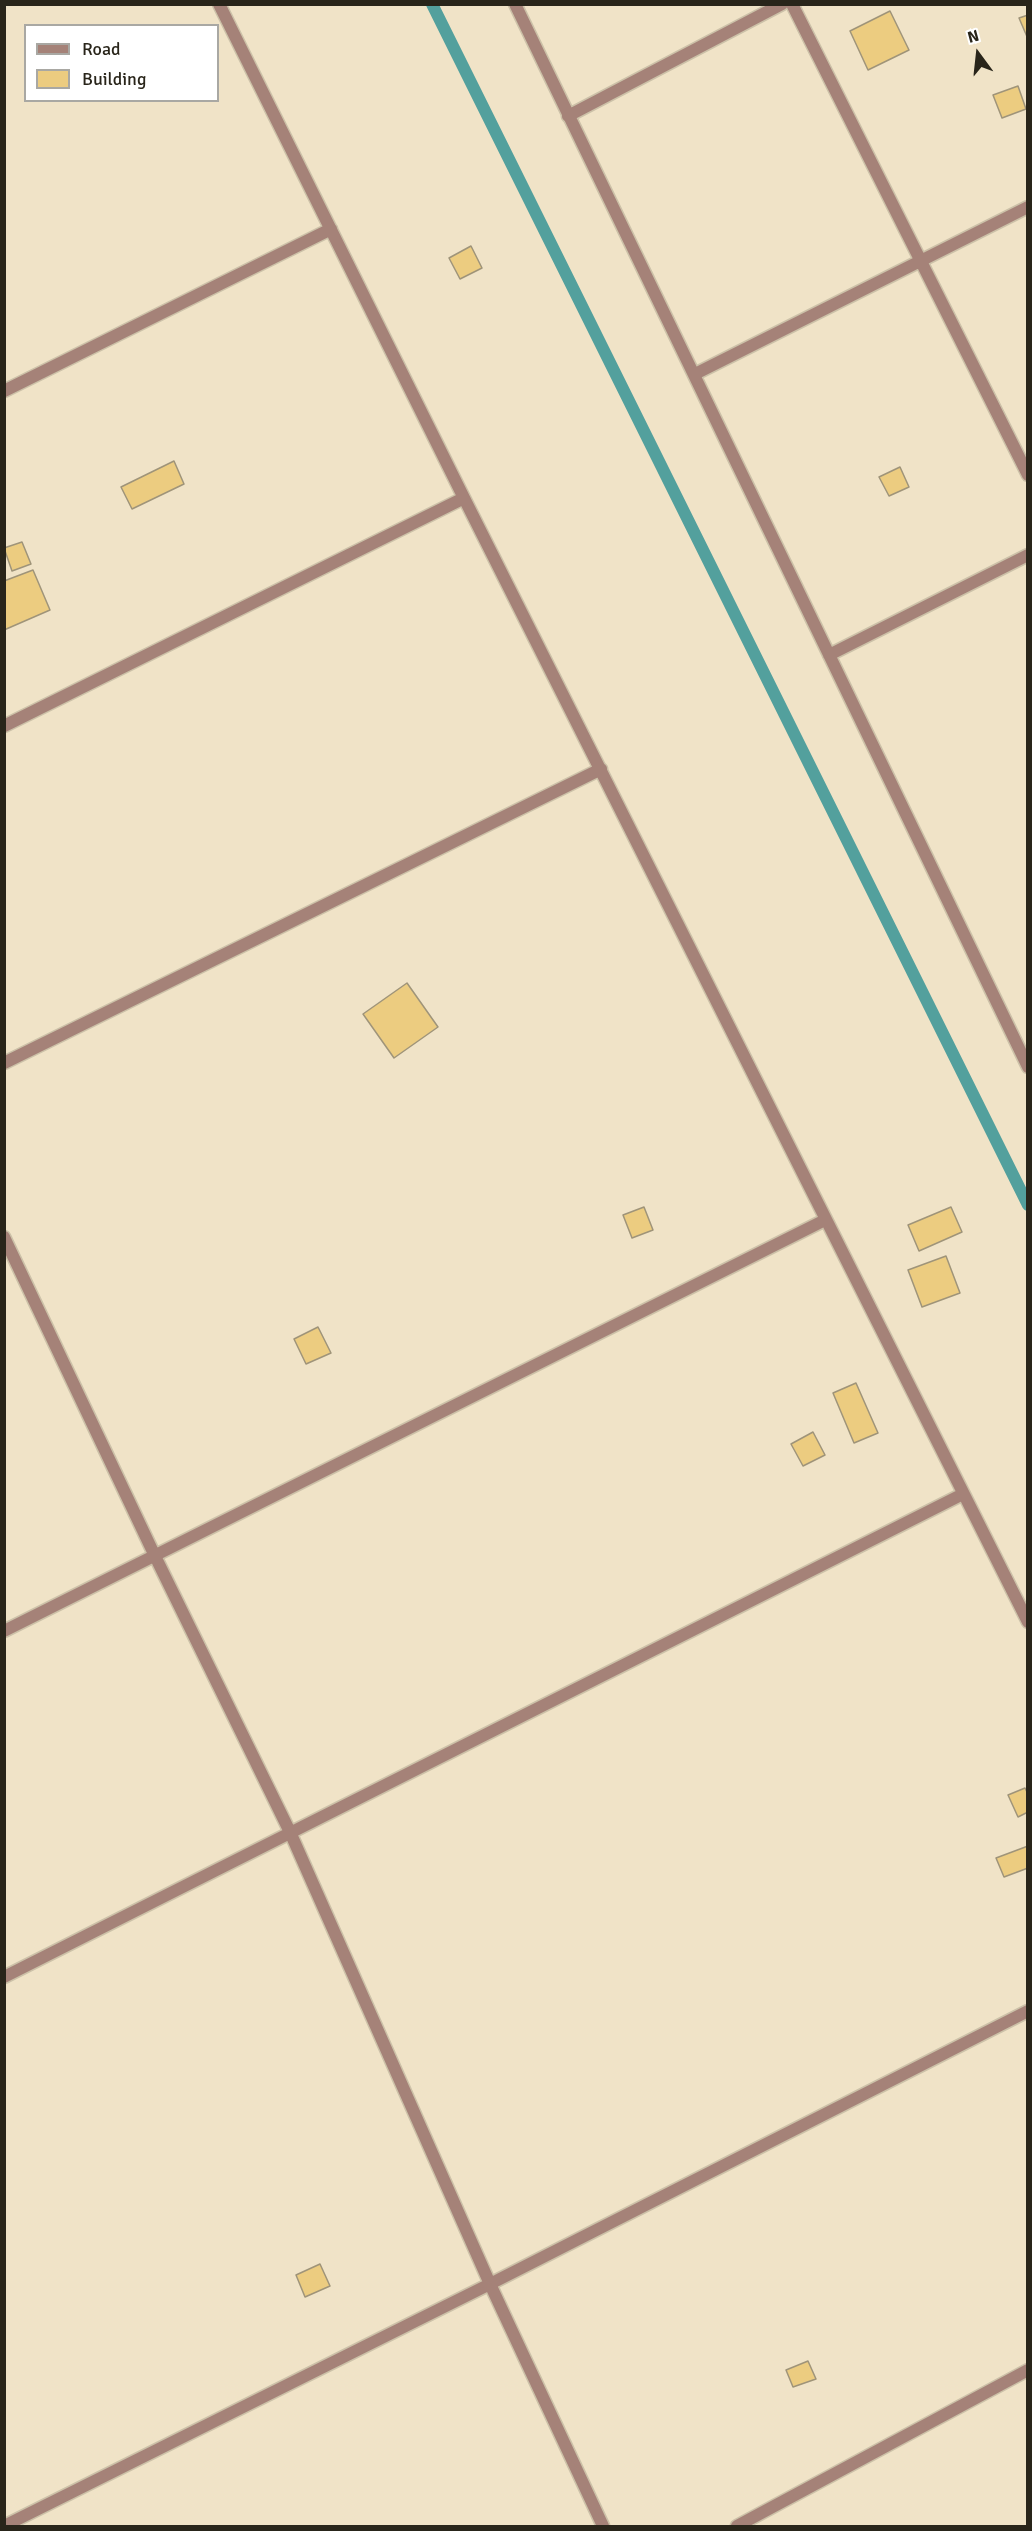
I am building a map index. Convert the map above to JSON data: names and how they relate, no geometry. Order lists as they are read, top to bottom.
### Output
{
  "legend": ["Road", "Building"],
  "north": "top"
}
